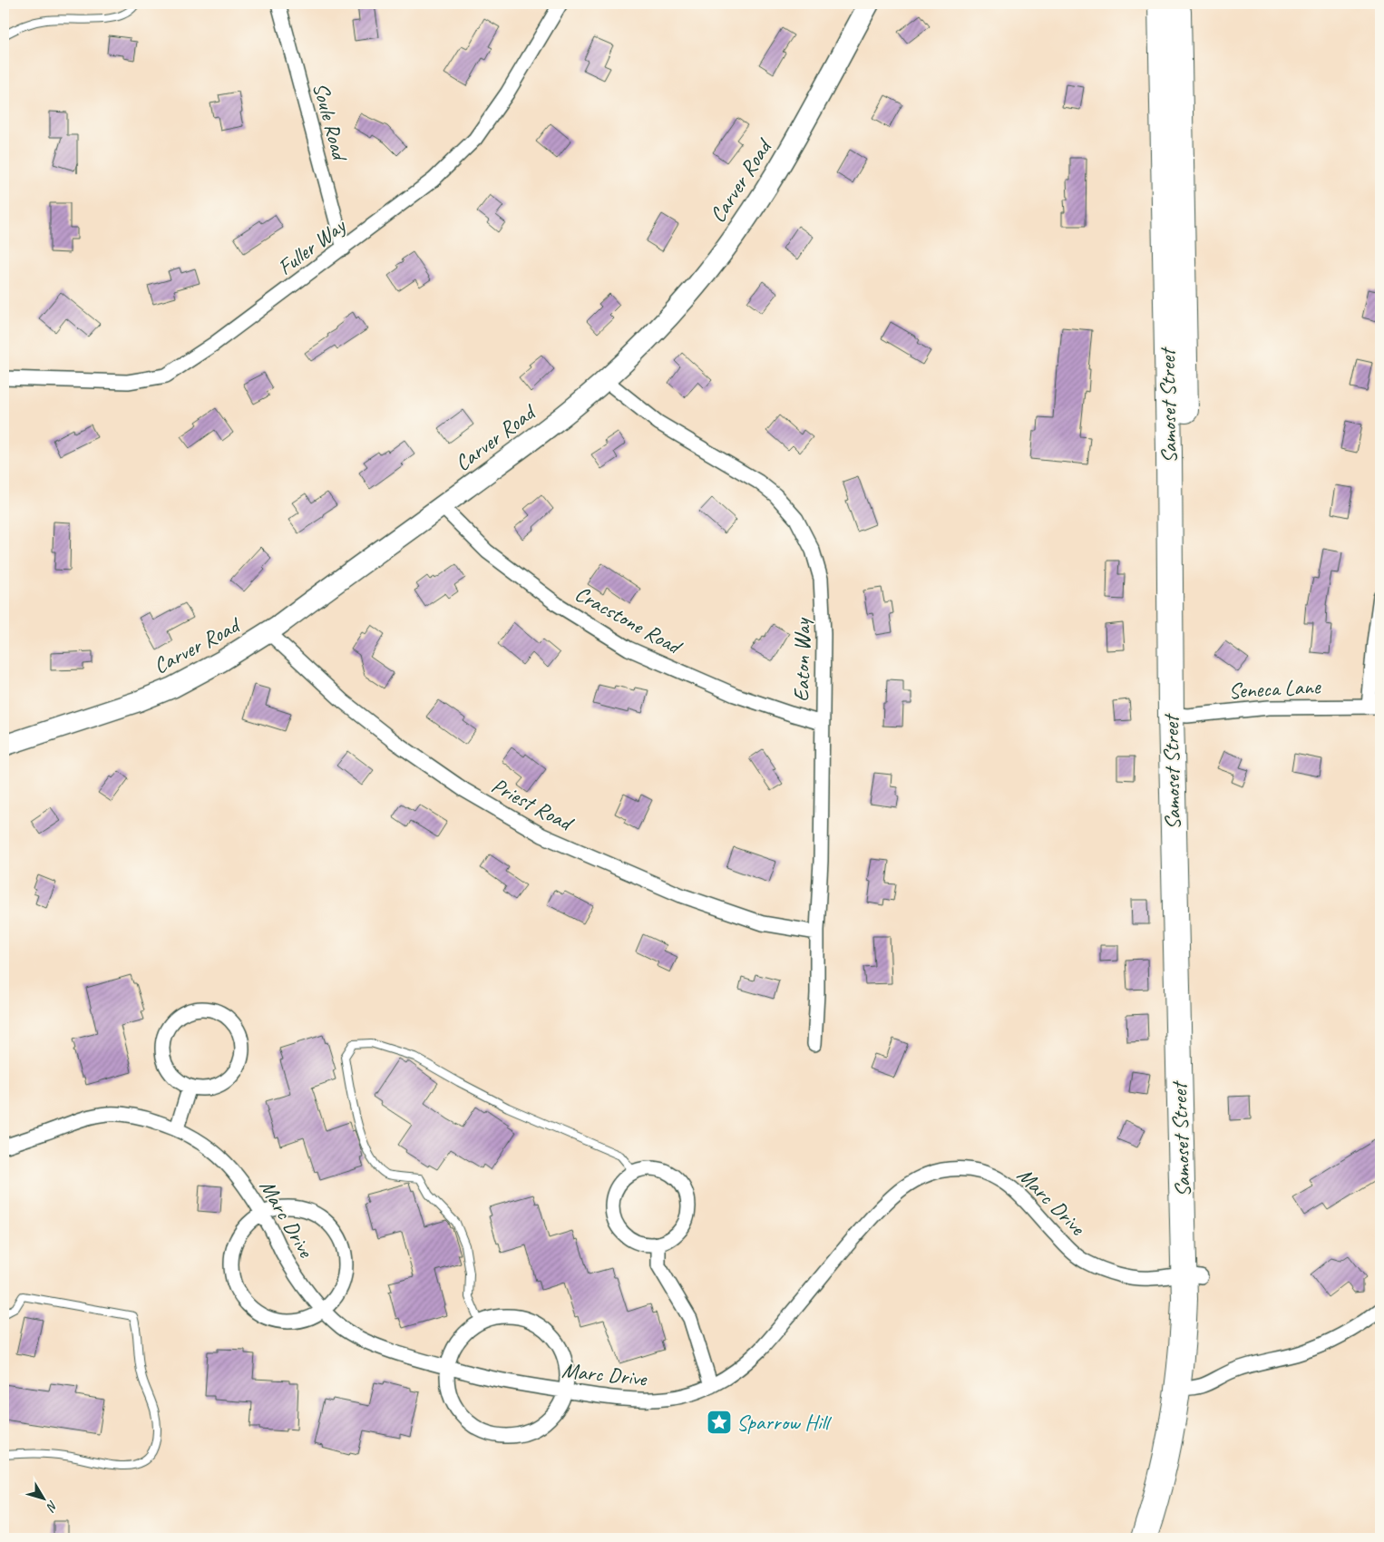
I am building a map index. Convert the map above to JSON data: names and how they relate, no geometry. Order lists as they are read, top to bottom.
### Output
{
  "streets": {
    "highway": ["Samoset Street"],
    "street": [
      "Soule Road",
      "Carver Road",
      "Fuller Way",
      "Cracstone Road",
      "Eaton Way",
      "Seneca Lane",
      "Priest Road",
      "Marc Drive"
    ]
  },
  "crossings": [
    ["Soule Road", "Fuller Way"],
    ["Carver Road", "Cracstone Road"],
    ["Carver Road", "Eaton Way"],
    ["Carver Road", "Priest Road"],
    ["Samoset Street", "Seneca Lane"],
    ["Samoset Street", "Marc Drive"],
    ["Cracstone Road", "Eaton Way"],
    ["Eaton Way", "Priest Road"]
  ],
  "places": {
    "place": ["Sparrow Hill"]
  },
  "north": "bottom right"
}
